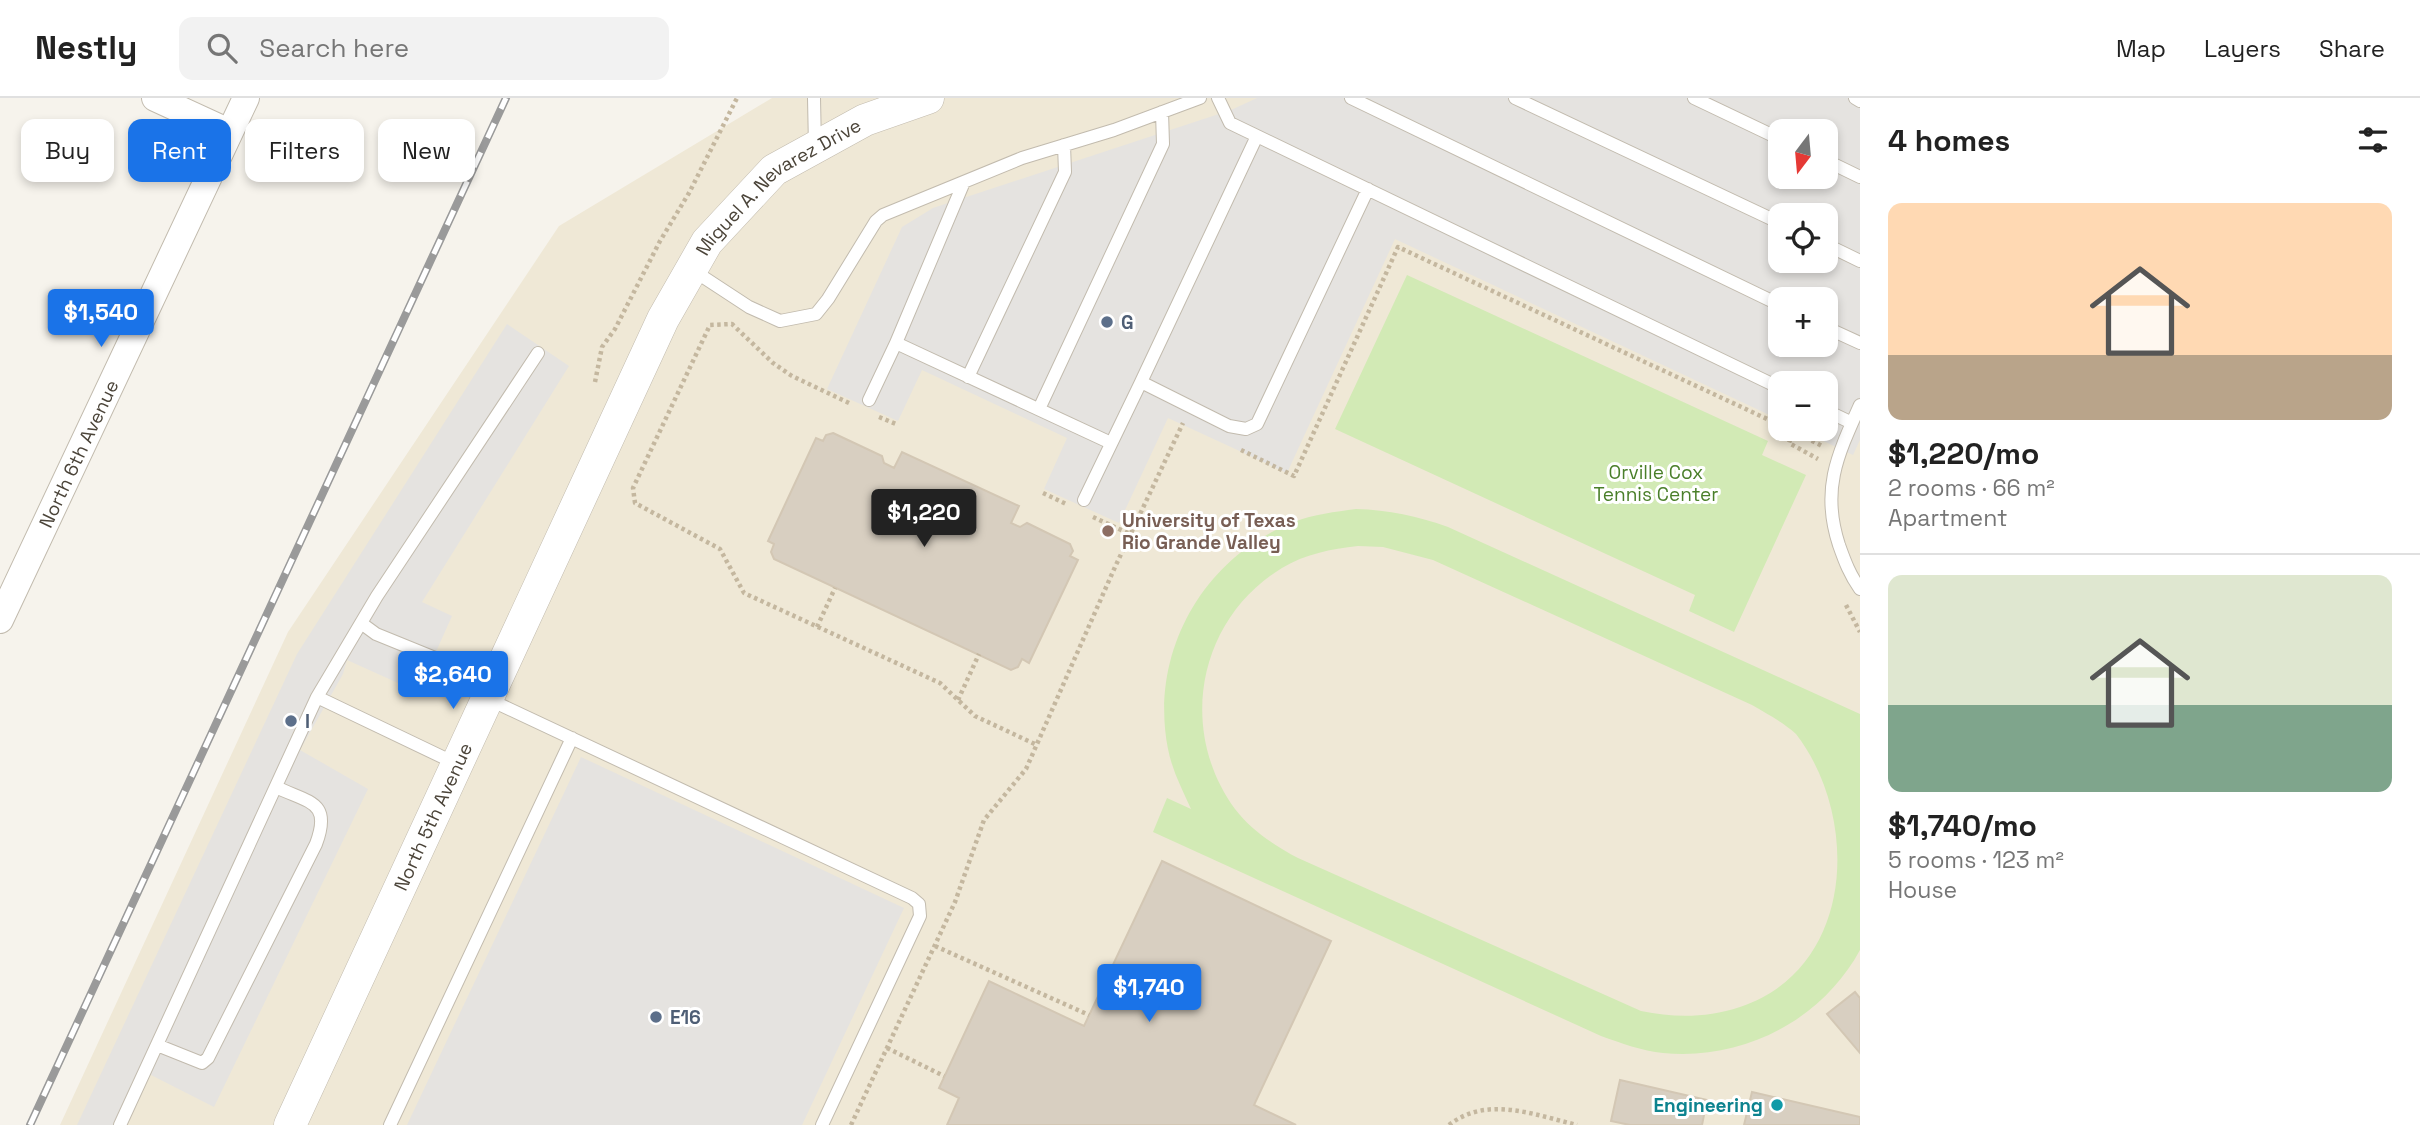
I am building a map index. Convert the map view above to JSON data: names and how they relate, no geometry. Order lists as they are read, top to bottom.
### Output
{
  "streets": {
    "street": ["Miguel A. Nevarez Drive", "North 6th Avenue", "North 5th Avenue"]
  },
  "crossings": [
    ["Miguel A. Nevarez Drive", "North 5th Avenue"]
  ],
  "parks": ["Orville Cox Tennis Center"],
  "places": [
    "G",
    "University of Texas Rio Grande Valley",
    "I",
    "E16",
    "Engineering"
  ],
  "north": "bottom",
  "page": {
    "header": "Nestly",
    "search": "Search here",
    "nav": ["Map", "Layers", "Share"],
    "heading": "4 homes",
    "map_buttons": ["+", "−"],
    "chip": [
      "Buy",
      "Rent",
      "Filters",
      "New"
    ],
    "list": [
      {
        "name": "$1,220/mo",
        "note": "2 rooms · 66 m² · Apartment"
      },
      {
        "name": "$1,740/mo",
        "note": "5 rooms · 123 m² · House"
      }
    ],
    "price": [
      "$1,540",
      "$1,220",
      "$2,640",
      "$1,740"
    ]
  }
}
